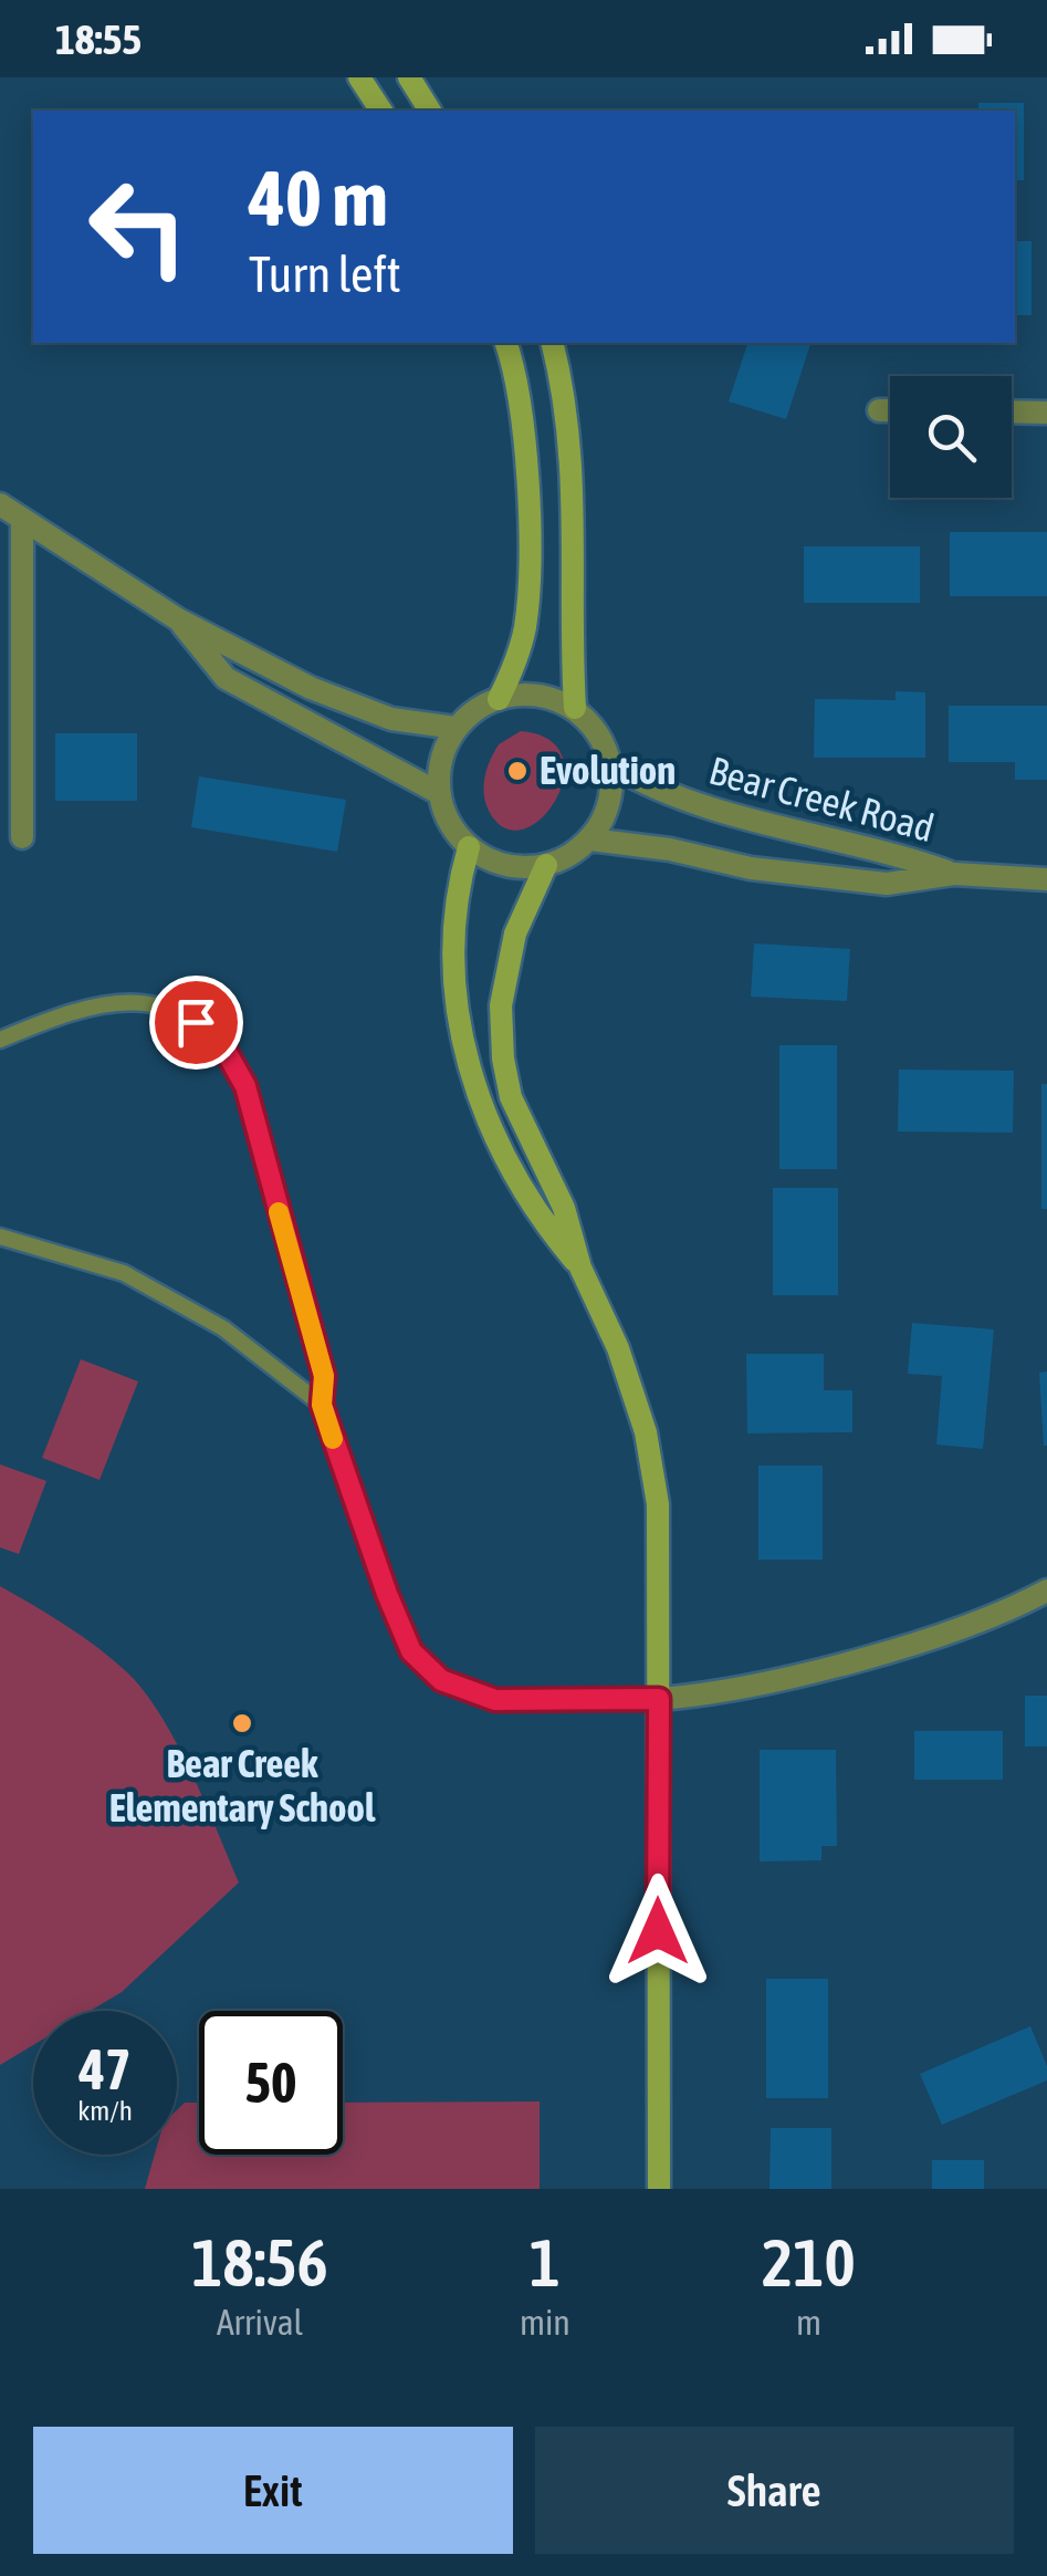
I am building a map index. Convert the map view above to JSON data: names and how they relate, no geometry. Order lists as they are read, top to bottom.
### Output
{
  "streets": {
    "street": ["Bear Creek Road"]
  },
  "places": ["Evolution", "Bear Creek Elementary School"],
  "page": {
    "status": "18:55",
    "turn": ["40 m", "Turn left"],
    "speed": "47 km/h",
    "limit": "50",
    "eta": [
      "18:56",
      "Arrival",
      "1",
      "min",
      "210",
      "m"
    ],
    "buttons": ["Exit", "Share"]
  }
}
